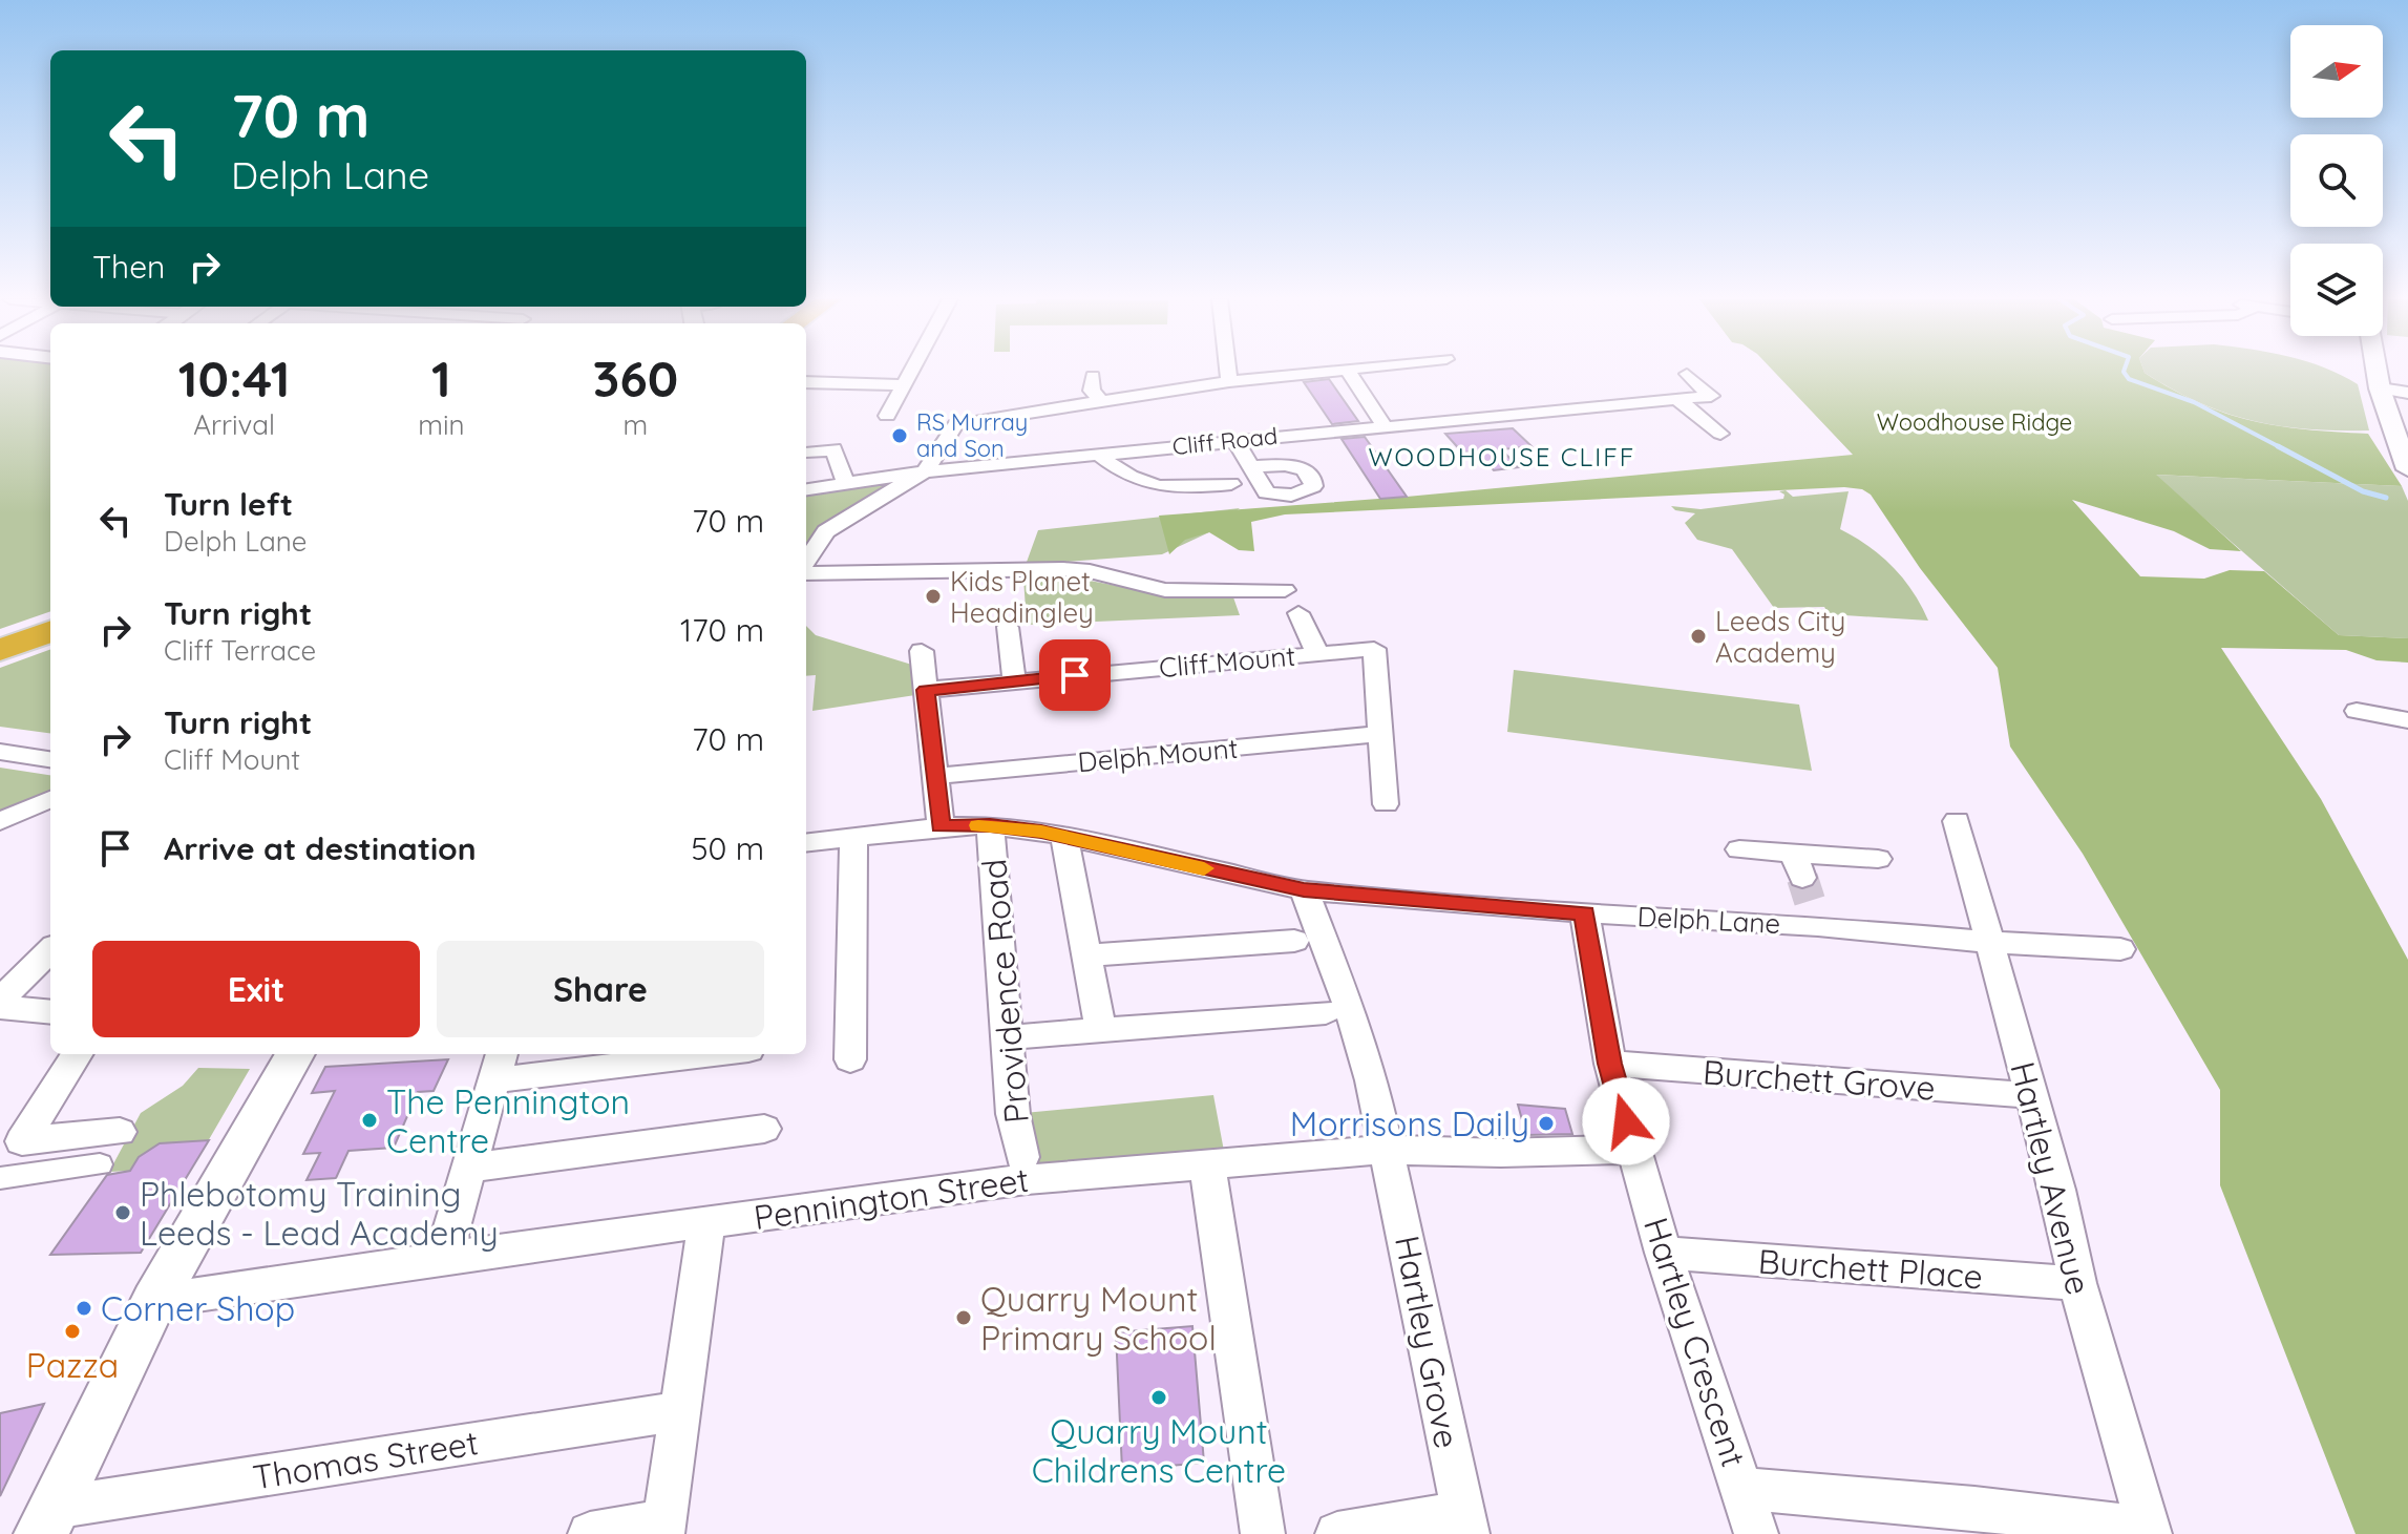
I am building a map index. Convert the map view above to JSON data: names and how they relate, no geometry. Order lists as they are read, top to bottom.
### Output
{
  "streets": {
    "street": [
      "Cliff Road",
      "Cliff Mount",
      "Delph Mount",
      "Delph Lane",
      "Providence Road",
      "Burchett Grove",
      "Hartley Avenue",
      "Pennington Street",
      "Burchett Place",
      "Hartley Grove",
      "Hartley Crescent",
      "Thomas Street"
    ]
  },
  "crossings": [
    ["Cliff Mount", "Delph Mount"],
    ["Delph Lane", "Providence Road"],
    ["Delph Lane", "Hartley Avenue"],
    ["Delph Lane", "Hartley Grove"],
    ["Delph Lane", "Hartley Crescent"],
    ["Burchett Grove", "Hartley Avenue"],
    ["Burchett Grove", "Hartley Crescent"],
    ["Hartley Avenue", "Burchett Place"],
    ["Pennington Street", "Hartley Grove"],
    ["Pennington Street", "Hartley Crescent"],
    ["Burchett Place", "Hartley Crescent"]
  ],
  "districts": ["WOODHOUSE CLIFF"],
  "parks": ["Woodhouse Ridge"],
  "places": [
    "RS Murray and Son",
    "Kids Planet Headingley",
    "Leeds City Academy",
    "The Pennington Centre",
    "Morrisons Daily",
    "Phlebotomy Training Leeds - Lead Academy",
    "Corner Shop",
    "Quarry Mount Primary School",
    "Pazza",
    "Quarry Mount Childrens Centre"
  ],
  "north": "right",
  "page": {
    "turn": ["70 m", "Delph Lane"],
    "then": "Then",
    "eta": [
      "10:41",
      "Arrival",
      "1",
      "min",
      "360",
      "m"
    ],
    "list": [
      {
        "name": "Turn left",
        "note": "Delph Lane",
        "value": "70 m"
      },
      {
        "name": "Turn right",
        "note": "Cliff Terrace",
        "value": "170 m"
      },
      {
        "name": "Turn right",
        "note": "Cliff Mount",
        "value": "70 m"
      },
      {
        "name": "Arrive at destination",
        "value": "50 m"
      }
    ],
    "buttons": ["Exit", "Share"]
  }
}
